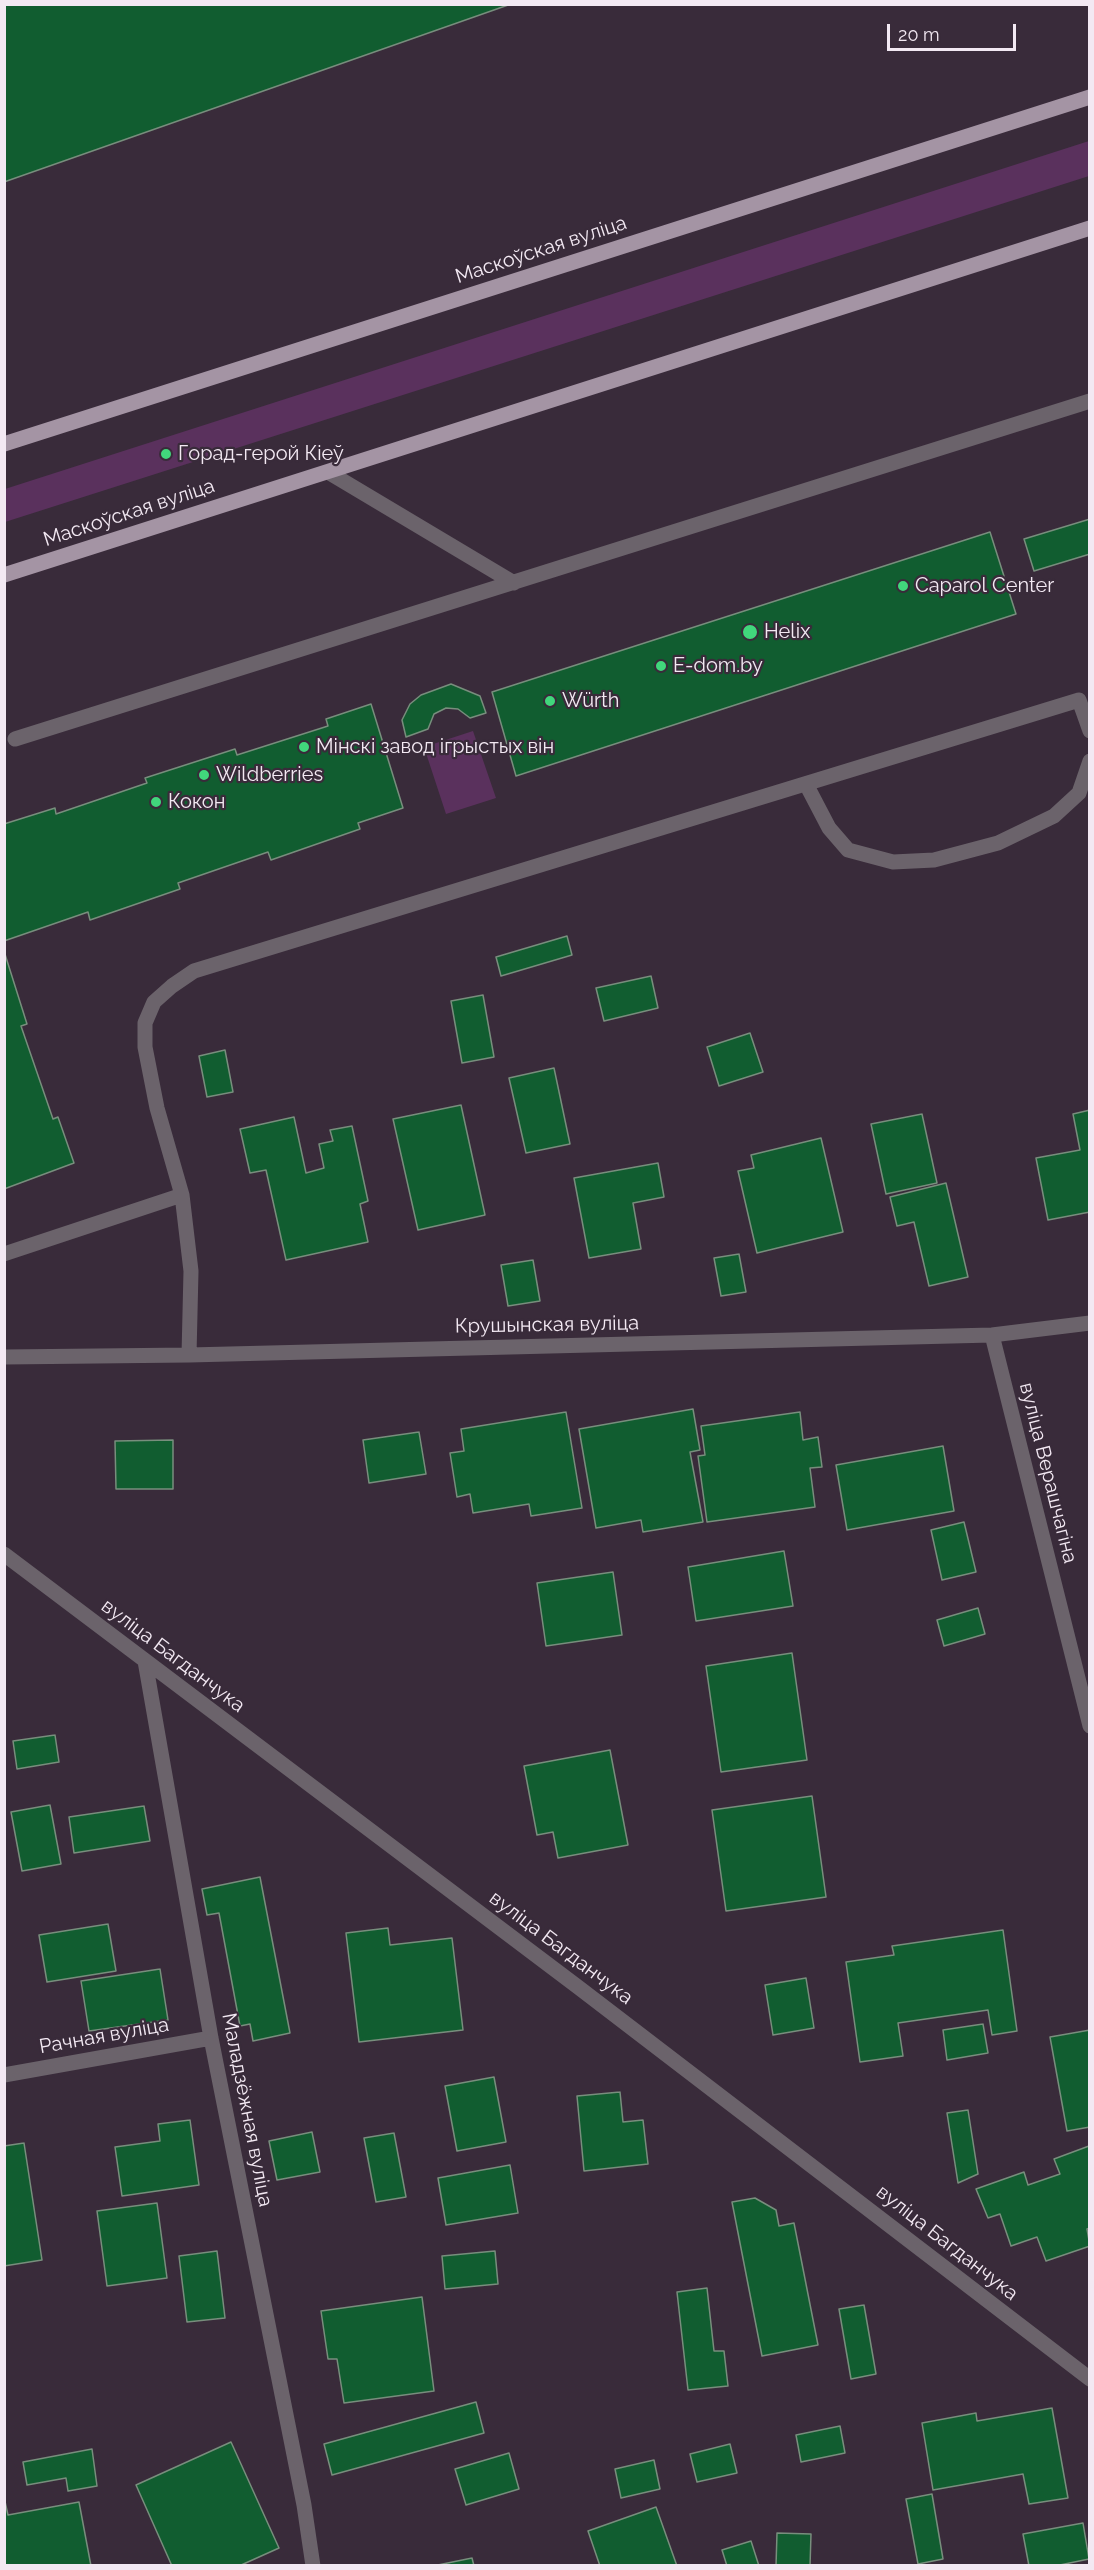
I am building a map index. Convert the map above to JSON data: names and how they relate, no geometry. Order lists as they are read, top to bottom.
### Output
{
  "streets": {
    "main road": ["Маскоўская вуліца"],
    "street": [
      "Крушынская вуліца",
      "вуліца Верашчагіна",
      "вуліца Багданчука",
      "Рачная вуліца",
      "Маладзёжная вуліца"
    ]
  },
  "crossings": [
    ["Крушынская вуліца", "вуліца Верашчагіна"],
    ["вуліца Багданчука", "Маладзёжная вуліца"],
    ["Рачная вуліца", "Маладзёжная вуліца"]
  ],
  "places": [
    "Горад-герой Кіеў",
    "Caparol Center",
    "Helix",
    "E-dom.by",
    "Würth",
    "Мінскі завод ігрыстых він",
    "Wildberries",
    "Кокон"
  ],
  "scale_bar": "20 m"
}
